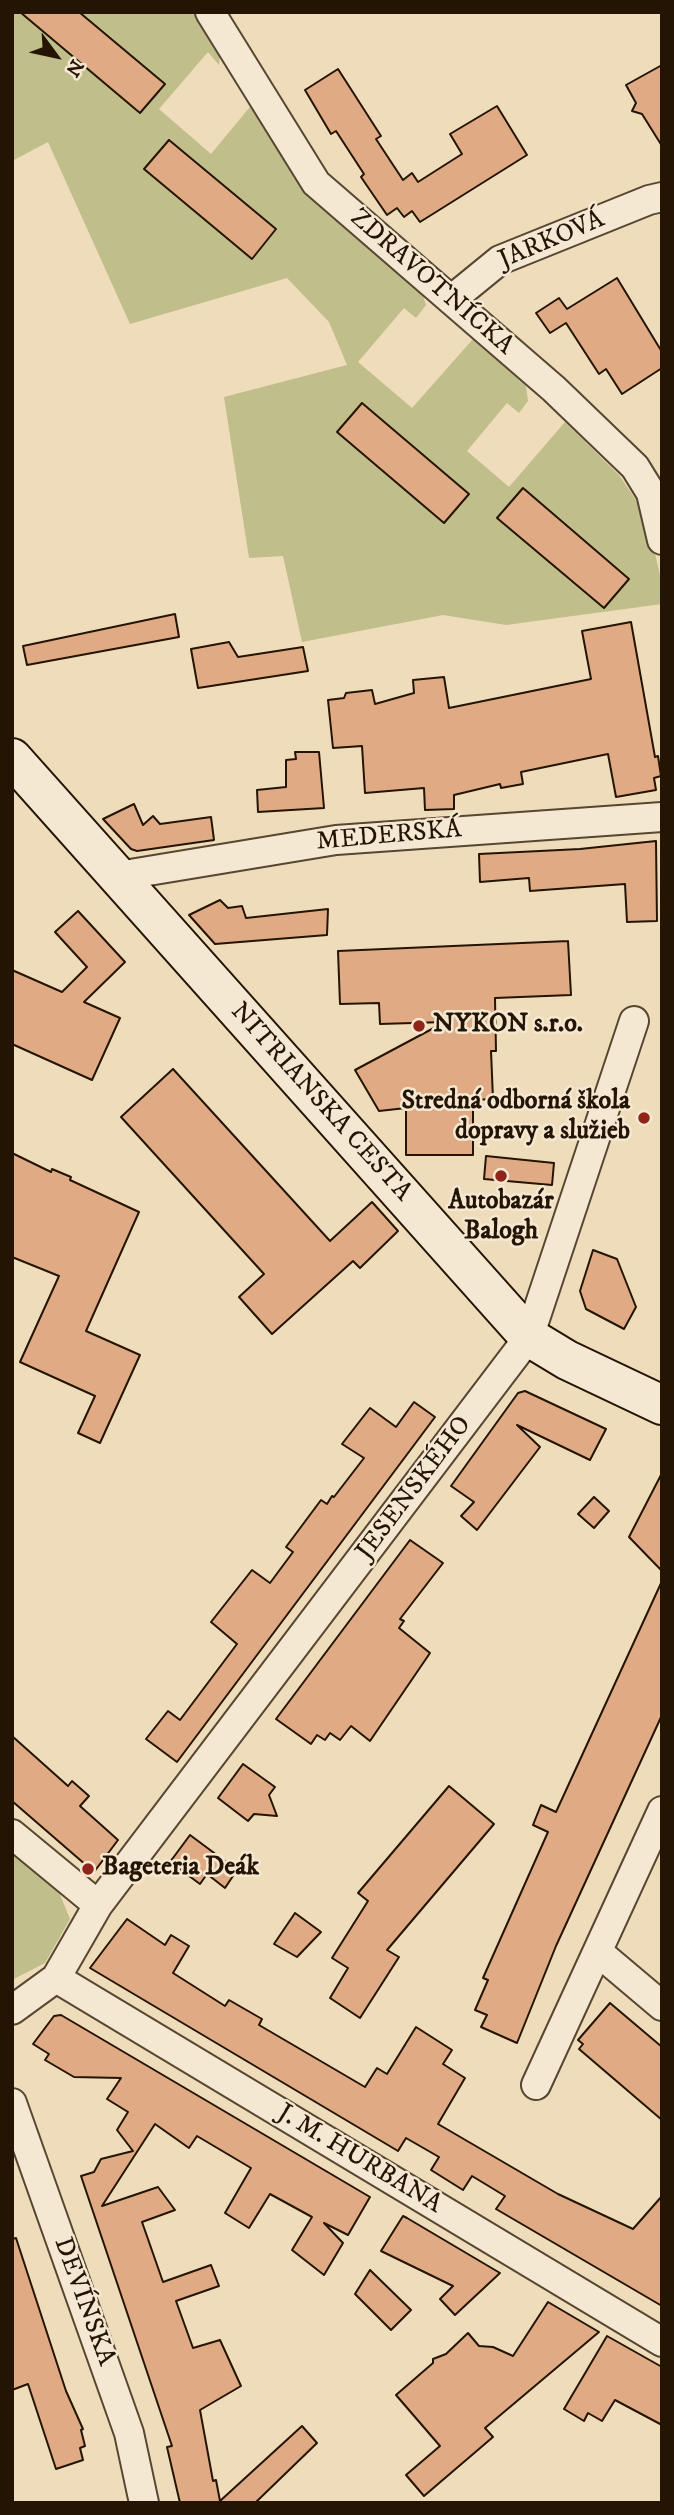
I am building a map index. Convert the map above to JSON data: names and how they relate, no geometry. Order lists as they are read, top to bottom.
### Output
{
  "streets": {
    "main road": ["NITRIANSKA CESTA"],
    "street": [
      "JARKOVÁ",
      "ZDRAVOTNÍCKA",
      "MEDERSKÁ",
      "JESENSKÉHO",
      "J. M. HURBANA",
      "DEVÍNSKA"
    ]
  },
  "crossings": [
    ["JARKOVÁ", "ZDRAVOTNÍCKA"],
    ["MEDERSKÁ", "NITRIANSKA CESTA"],
    ["NITRIANSKA CESTA", "JESENSKÉHO"],
    ["JESENSKÉHO", "J. M. HURBANA"]
  ],
  "places": [
    "NYKON s.r.o.",
    "Stredná odborná škola dopravy a služieb",
    "Autobazár Balogh",
    "Bageteria Deák"
  ],
  "north": "bottom right"
}
